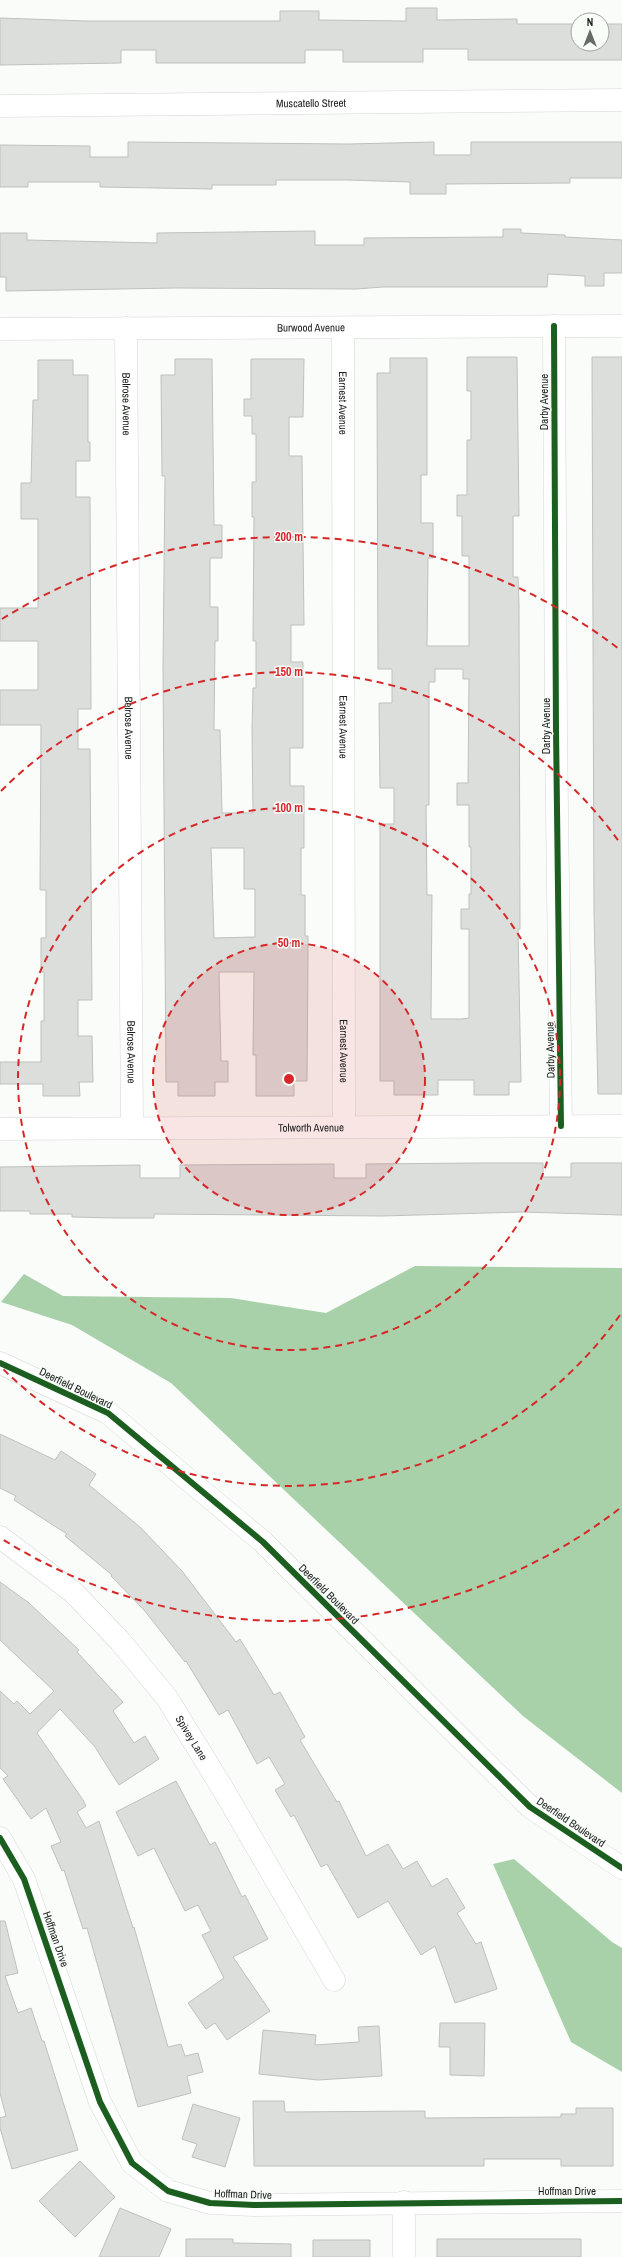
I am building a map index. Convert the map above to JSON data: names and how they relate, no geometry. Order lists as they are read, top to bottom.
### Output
{
  "streets": {
    "street": [
      "Muscatello Street",
      "Burwood Avenue",
      "Darby Avenue",
      "Earnest Avenue",
      "Belrose Avenue",
      "Tolworth Avenue",
      "Deerfield Boulevard",
      "Spivey Lane",
      "Hoffman Drive"
    ]
  },
  "crossings": [
    ["Burwood Avenue", "Darby Avenue"],
    ["Burwood Avenue", "Earnest Avenue"],
    ["Burwood Avenue", "Belrose Avenue"],
    ["Darby Avenue", "Tolworth Avenue"],
    ["Earnest Avenue", "Tolworth Avenue"],
    ["Belrose Avenue", "Tolworth Avenue"]
  ],
  "north": "top",
  "rings": [
    "200 m",
    "150 m",
    "100 m",
    "50 m"
  ]
}
